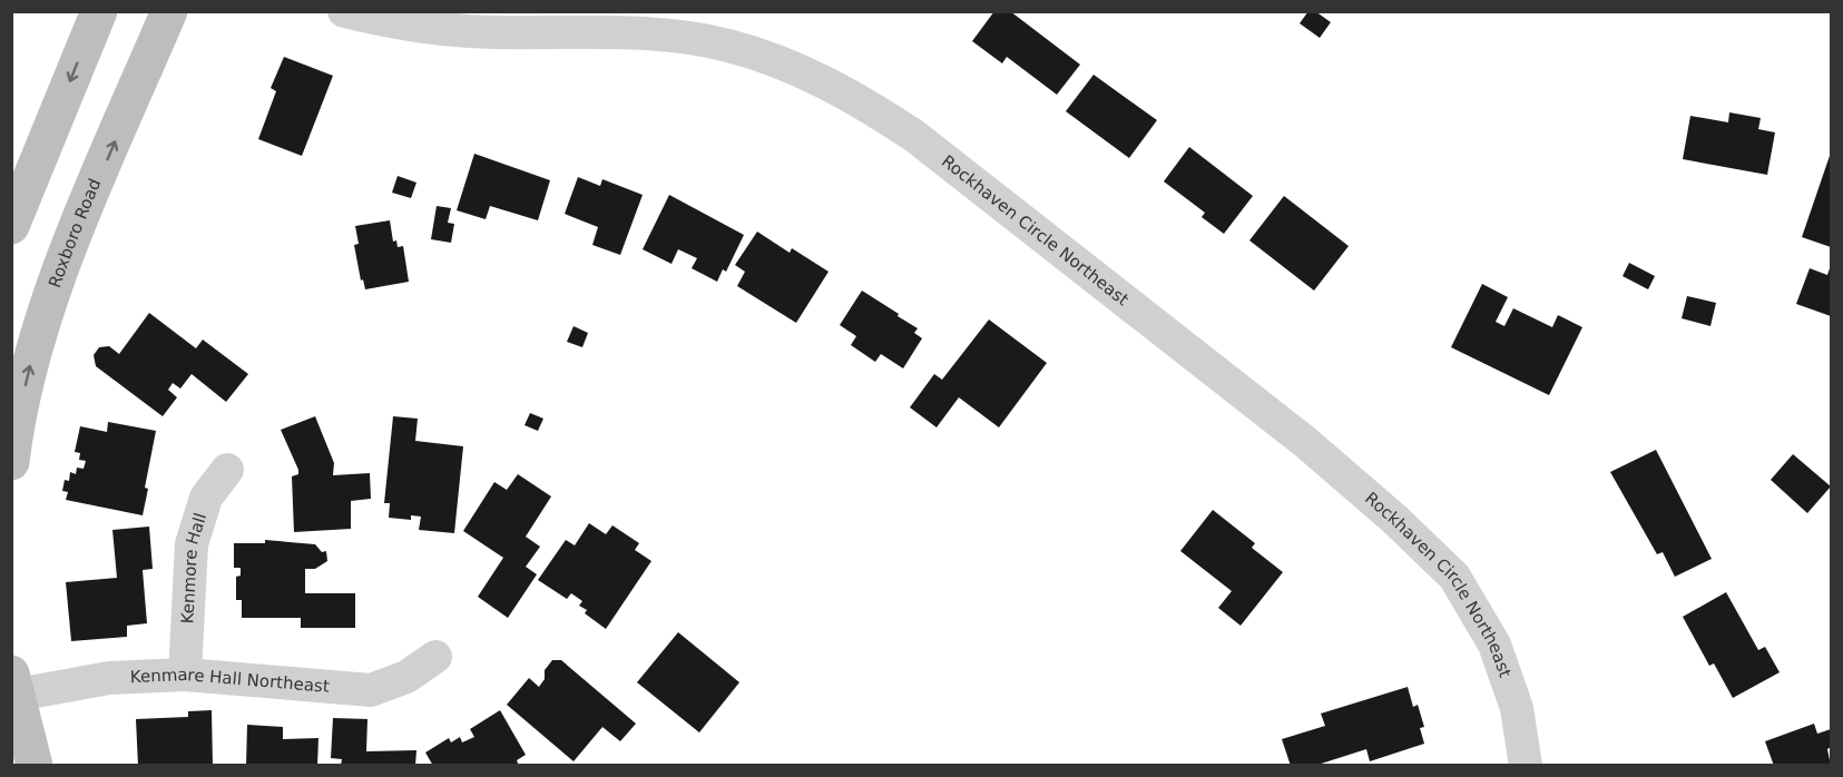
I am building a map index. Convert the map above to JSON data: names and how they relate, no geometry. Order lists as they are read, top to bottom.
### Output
{
  "streets": {
    "main road": ["Roxboro Road"],
    "street": ["Rockhaven Circle Northeast", "Kenmore Hall", "Kenmare Hall Northeast"]
  },
  "crossings": [
    ["Kenmore Hall", "Kenmare Hall Northeast"]
  ]
}
